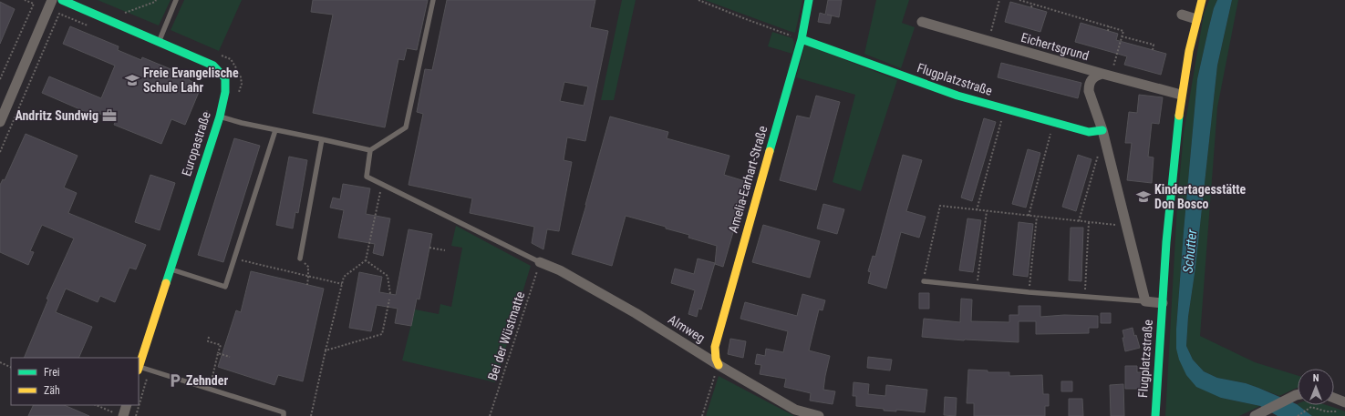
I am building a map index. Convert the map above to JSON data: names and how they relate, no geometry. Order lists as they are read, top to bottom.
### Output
{
  "streets": {
    "street": [
      "Eichertsgrund",
      "Flugplatzstraße",
      "Europastraße",
      "Amelia-Earhart-Straße",
      "Almweg"
    ],
    "path": ["Bei der Wüstmatte"]
  },
  "crossings": [
    ["Eichertsgrund", "Flugplatzstraße"],
    ["Flugplatzstraße", "Amelia-Earhart-Straße"],
    ["Amelia-Earhart-Straße", "Almweg"],
    ["Almweg", "Bei der Wüstmatte"]
  ],
  "water": ["Schutter"],
  "places": {
    "school or university": ["Freie Evangelische Schule Lahr", "Kindertagesstätte Don Bosco"],
    "office": ["Andritz Sundwig"],
    "parking": ["Zehnder"]
  },
  "legend": ["Frei", "Zäh"],
  "north": "top"
}
